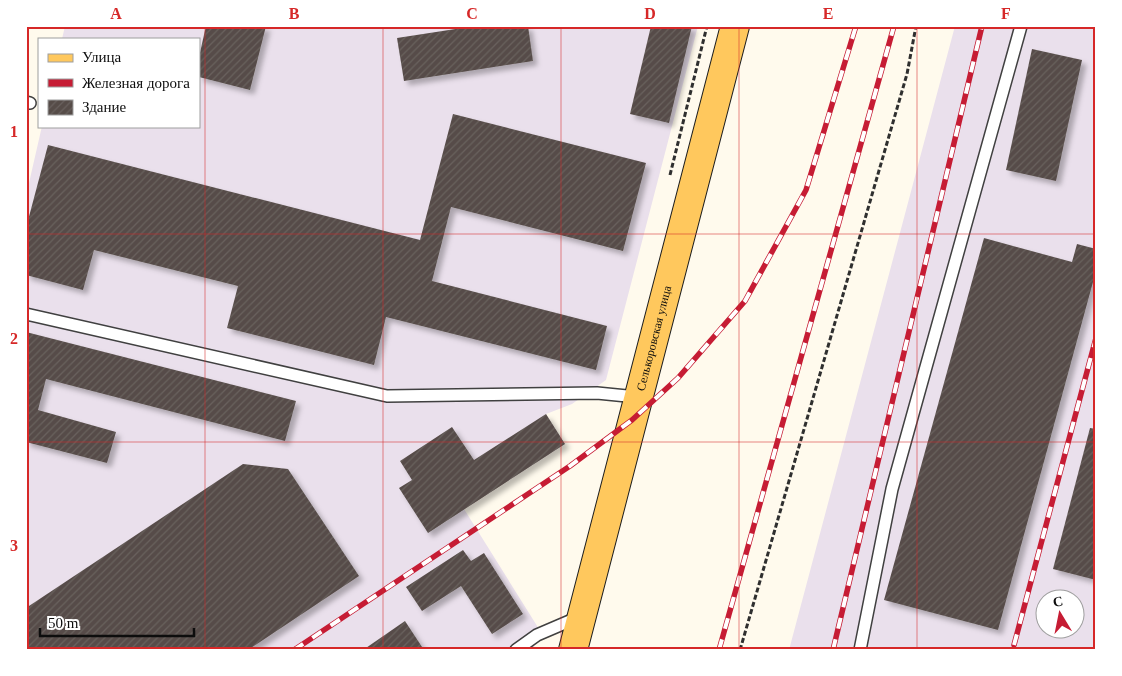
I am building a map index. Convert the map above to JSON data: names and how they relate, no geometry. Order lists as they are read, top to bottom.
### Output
{
  "streets": {
    "main road": ["Селькоровская улица"]
  },
  "legend": ["Улица", "Железная дорога", "Здание"],
  "scale_bar": "50 m",
  "north": "top",
  "grid": {
    "columns": [
      "A",
      "B",
      "C",
      "D",
      "E",
      "F"
    ],
    "rows": ["1", "2", "3"]
  }
}
